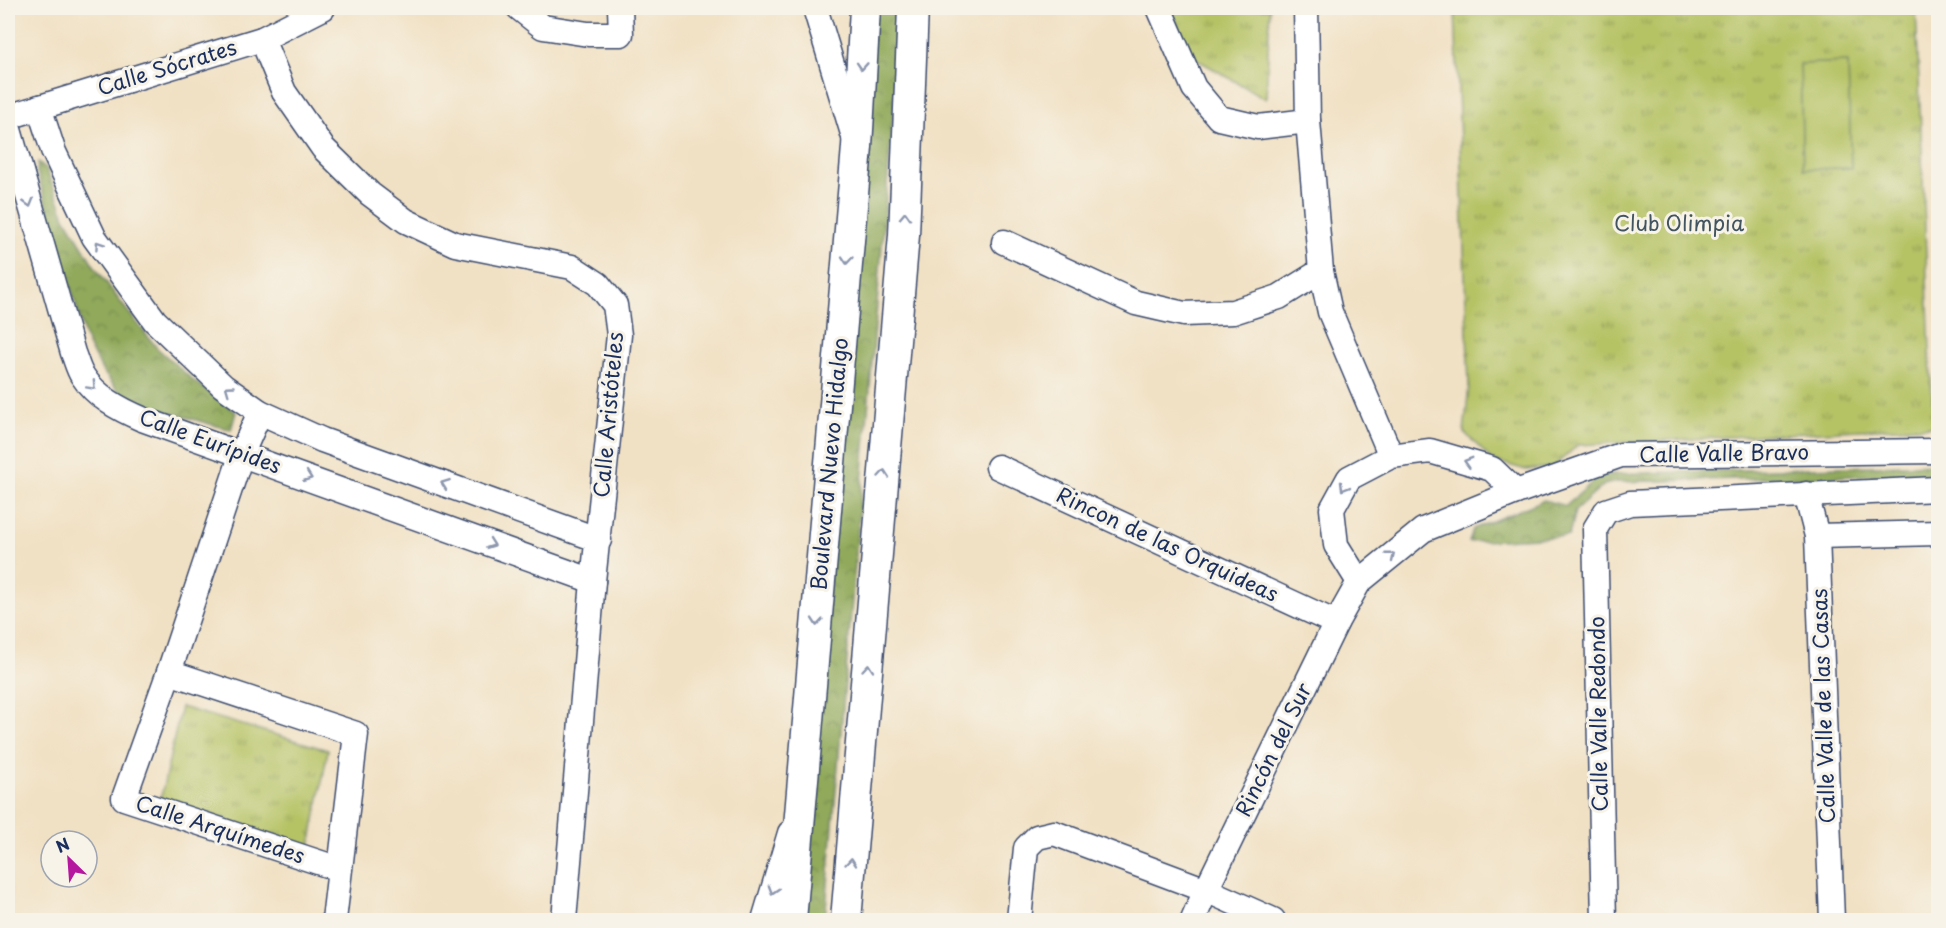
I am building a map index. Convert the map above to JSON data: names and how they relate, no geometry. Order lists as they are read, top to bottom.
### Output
{
  "streets": {
    "street": [
      "Calle Sócrates",
      "Calle Aristóteles",
      "Calle Eurípides",
      "Calle Valle Bravo",
      "Boulevard Nuevo Hidalgo",
      "Rincon de las Orquideas",
      "Calle Valle de las Casas",
      "Calle Valle Redondo",
      "Rincón del Sur",
      "Calle Arquímedes"
    ]
  },
  "crossings": [
    ["Calle Sócrates", "Calle Aristóteles"],
    ["Calle Sócrates", "Calle Eurípides"],
    ["Calle Aristóteles", "Calle Eurípides"],
    ["Calle Eurípides", "Calle Arquímedes"],
    ["Calle Valle Bravo", "Calle Valle de las Casas"],
    ["Calle Valle Bravo", "Calle Valle Redondo"],
    ["Calle Valle Bravo", "Rincón del Sur"],
    ["Rincon de las Orquideas", "Rincón del Sur"]
  ],
  "parks": ["Club Olimpia"],
  "north": "top left"
}
